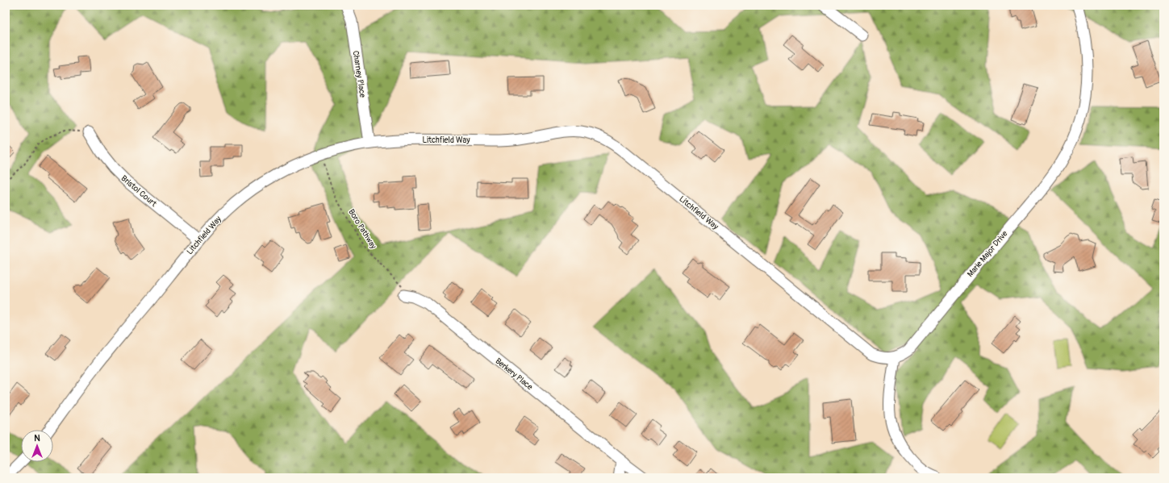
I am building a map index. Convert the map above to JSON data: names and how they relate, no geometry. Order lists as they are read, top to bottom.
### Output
{
  "streets": {
    "street": [
      "Charney Place",
      "Litchfield Way",
      "Bristol Court",
      "Marie Major Drive",
      "Berkery Place"
    ],
    "path": ["Boro Pathway"]
  },
  "crossings": [
    ["Charney Place", "Litchfield Way"],
    ["Litchfield Way", "Bristol Court"],
    ["Litchfield Way", "Boro Pathway"],
    ["Litchfield Way", "Marie Major Drive"],
    ["Boro Pathway", "Berkery Place"]
  ],
  "north": "top"
}
